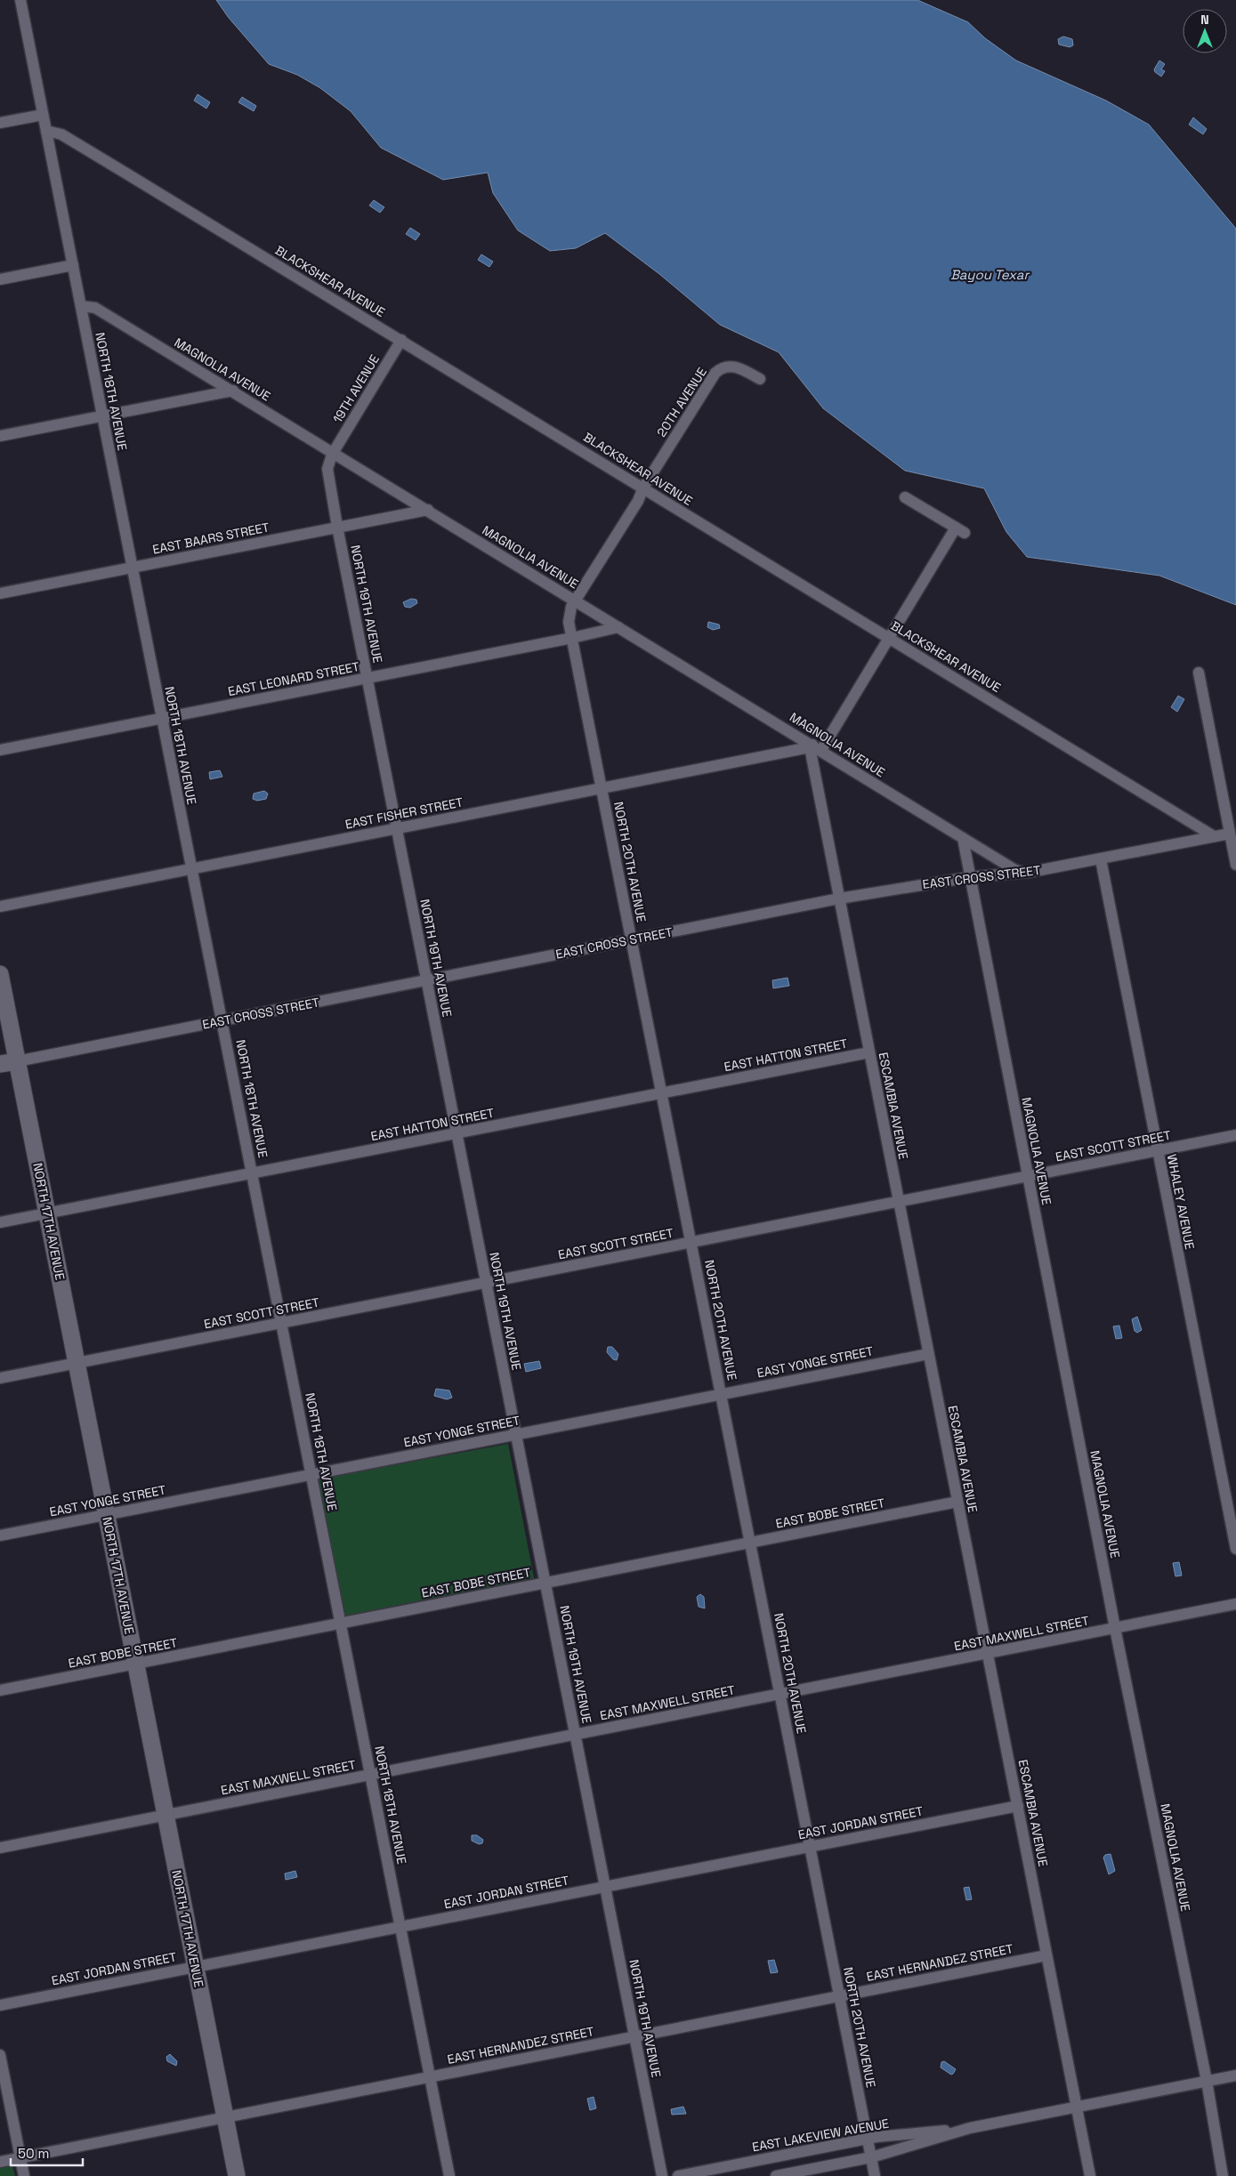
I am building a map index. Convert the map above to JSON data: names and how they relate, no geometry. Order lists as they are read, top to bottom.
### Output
{
  "streets": {
    "street": [
      "BLACKSHEAR AVENUE",
      "MAGNOLIA AVENUE",
      "19TH AVENUE",
      "NORTH 18TH AVENUE",
      "20TH AVENUE",
      "EAST BAARS STREET",
      "NORTH 19TH AVENUE",
      "EAST LEONARD STREET",
      "EAST FISHER STREET",
      "NORTH 20TH AVENUE",
      "EAST CROSS STREET",
      "EAST HATTON STREET",
      "ESCAMBIA AVENUE",
      "EAST SCOTT STREET",
      "WHALEY AVENUE",
      "NORTH 17TH AVENUE",
      "EAST YONGE STREET",
      "EAST BOBE STREET",
      "EAST MAXWELL STREET",
      "EAST JORDAN STREET",
      "EAST HERNANDEZ STREET",
      "EAST LAKEVIEW AVENUE"
    ]
  },
  "crossings": [
    ["BLACKSHEAR AVENUE", "19TH AVENUE"],
    ["BLACKSHEAR AVENUE", "NORTH 18TH AVENUE"],
    ["BLACKSHEAR AVENUE", "20TH AVENUE"],
    ["BLACKSHEAR AVENUE", "NORTH 20TH AVENUE"],
    ["BLACKSHEAR AVENUE", "EAST CROSS STREET"],
    ["MAGNOLIA AVENUE", "19TH AVENUE"],
    ["MAGNOLIA AVENUE", "NORTH 18TH AVENUE"],
    ["MAGNOLIA AVENUE", "EAST BAARS STREET"],
    ["MAGNOLIA AVENUE", "NORTH 19TH AVENUE"],
    ["MAGNOLIA AVENUE", "EAST LEONARD STREET"],
    ["MAGNOLIA AVENUE", "EAST FISHER STREET"],
    ["MAGNOLIA AVENUE", "NORTH 20TH AVENUE"],
    ["MAGNOLIA AVENUE", "EAST CROSS STREET"],
    ["MAGNOLIA AVENUE", "ESCAMBIA AVENUE"],
    ["MAGNOLIA AVENUE", "EAST SCOTT STREET"],
    ["MAGNOLIA AVENUE", "EAST MAXWELL STREET"],
    ["MAGNOLIA AVENUE", "EAST LAKEVIEW AVENUE"],
    ["19TH AVENUE", "NORTH 19TH AVENUE"],
    ["NORTH 18TH AVENUE", "EAST BAARS STREET"],
    ["NORTH 18TH AVENUE", "EAST LEONARD STREET"],
    ["NORTH 18TH AVENUE", "EAST FISHER STREET"],
    ["NORTH 18TH AVENUE", "EAST CROSS STREET"],
    ["NORTH 18TH AVENUE", "EAST HATTON STREET"],
    ["NORTH 18TH AVENUE", "EAST SCOTT STREET"],
    ["NORTH 18TH AVENUE", "EAST YONGE STREET"],
    ["NORTH 18TH AVENUE", "EAST BOBE STREET"],
    ["NORTH 18TH AVENUE", "EAST MAXWELL STREET"],
    ["NORTH 18TH AVENUE", "EAST JORDAN STREET"],
    ["NORTH 18TH AVENUE", "EAST HERNANDEZ STREET"],
    ["20TH AVENUE", "NORTH 20TH AVENUE"],
    ["EAST BAARS STREET", "NORTH 19TH AVENUE"],
    ["NORTH 19TH AVENUE", "EAST LEONARD STREET"],
    ["NORTH 19TH AVENUE", "EAST FISHER STREET"],
    ["NORTH 19TH AVENUE", "EAST CROSS STREET"],
    ["NORTH 19TH AVENUE", "EAST HATTON STREET"],
    ["NORTH 19TH AVENUE", "EAST SCOTT STREET"],
    ["NORTH 19TH AVENUE", "EAST YONGE STREET"],
    ["NORTH 19TH AVENUE", "EAST BOBE STREET"],
    ["NORTH 19TH AVENUE", "EAST MAXWELL STREET"],
    ["NORTH 19TH AVENUE", "EAST JORDAN STREET"],
    ["NORTH 19TH AVENUE", "EAST HERNANDEZ STREET"],
    ["EAST LEONARD STREET", "NORTH 20TH AVENUE"],
    ["EAST FISHER STREET", "NORTH 20TH AVENUE"],
    ["EAST FISHER STREET", "ESCAMBIA AVENUE"],
    ["NORTH 20TH AVENUE", "EAST CROSS STREET"],
    ["NORTH 20TH AVENUE", "EAST HATTON STREET"],
    ["NORTH 20TH AVENUE", "EAST SCOTT STREET"],
    ["NORTH 20TH AVENUE", "EAST YONGE STREET"],
    ["NORTH 20TH AVENUE", "EAST BOBE STREET"],
    ["NORTH 20TH AVENUE", "EAST MAXWELL STREET"],
    ["NORTH 20TH AVENUE", "EAST JORDAN STREET"],
    ["NORTH 20TH AVENUE", "EAST HERNANDEZ STREET"],
    ["NORTH 20TH AVENUE", "EAST LAKEVIEW AVENUE"],
    ["EAST CROSS STREET", "ESCAMBIA AVENUE"],
    ["EAST CROSS STREET", "WHALEY AVENUE"],
    ["EAST CROSS STREET", "NORTH 17TH AVENUE"],
    ["EAST HATTON STREET", "ESCAMBIA AVENUE"],
    ["EAST HATTON STREET", "NORTH 17TH AVENUE"],
    ["ESCAMBIA AVENUE", "EAST SCOTT STREET"],
    ["ESCAMBIA AVENUE", "EAST YONGE STREET"],
    ["ESCAMBIA AVENUE", "EAST BOBE STREET"],
    ["ESCAMBIA AVENUE", "EAST MAXWELL STREET"],
    ["ESCAMBIA AVENUE", "EAST JORDAN STREET"],
    ["ESCAMBIA AVENUE", "EAST HERNANDEZ STREET"],
    ["ESCAMBIA AVENUE", "EAST LAKEVIEW AVENUE"],
    ["EAST SCOTT STREET", "WHALEY AVENUE"],
    ["EAST SCOTT STREET", "NORTH 17TH AVENUE"],
    ["NORTH 17TH AVENUE", "EAST YONGE STREET"],
    ["NORTH 17TH AVENUE", "EAST BOBE STREET"],
    ["NORTH 17TH AVENUE", "EAST MAXWELL STREET"],
    ["NORTH 17TH AVENUE", "EAST JORDAN STREET"],
    ["NORTH 17TH AVENUE", "EAST HERNANDEZ STREET"]
  ],
  "water": ["Bayou Texar"],
  "scale_bar": "50 m",
  "north": "top"
}
